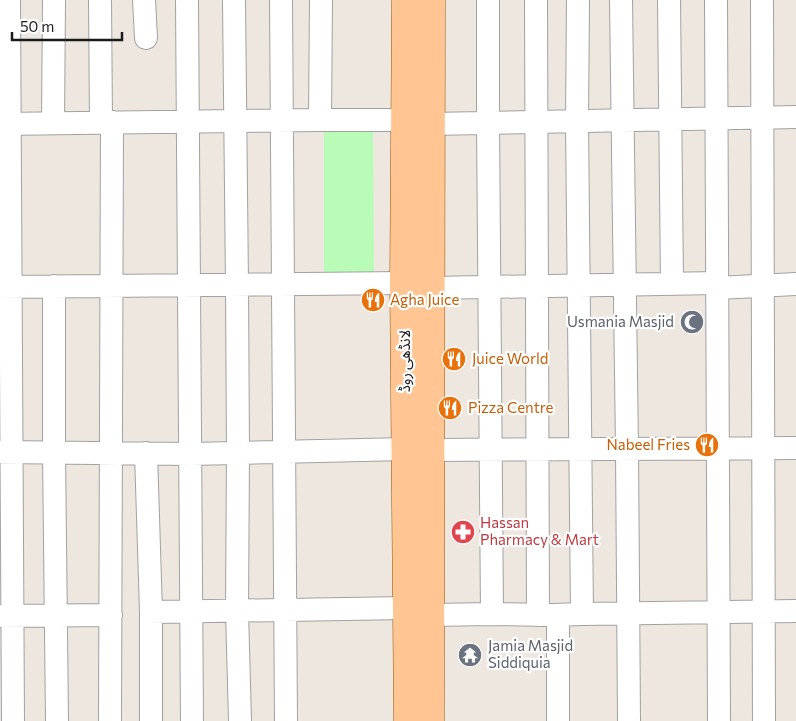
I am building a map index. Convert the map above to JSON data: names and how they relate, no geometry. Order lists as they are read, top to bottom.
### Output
{
  "streets": {
    "main road": ["لانڈھی روڈ"]
  },
  "places": {
    "restaurant": [
      "Agha Juice",
      "Juice World",
      "Pizza Centre",
      "Nabeel Fries"
    ],
    "mosque": ["Usmania Masjid"],
    "pharmacy": ["Hassan Pharmacy & Mart"],
    "temple": ["Jamia Masjid Siddiquia"]
  },
  "scale_bar": "50 m"
}
